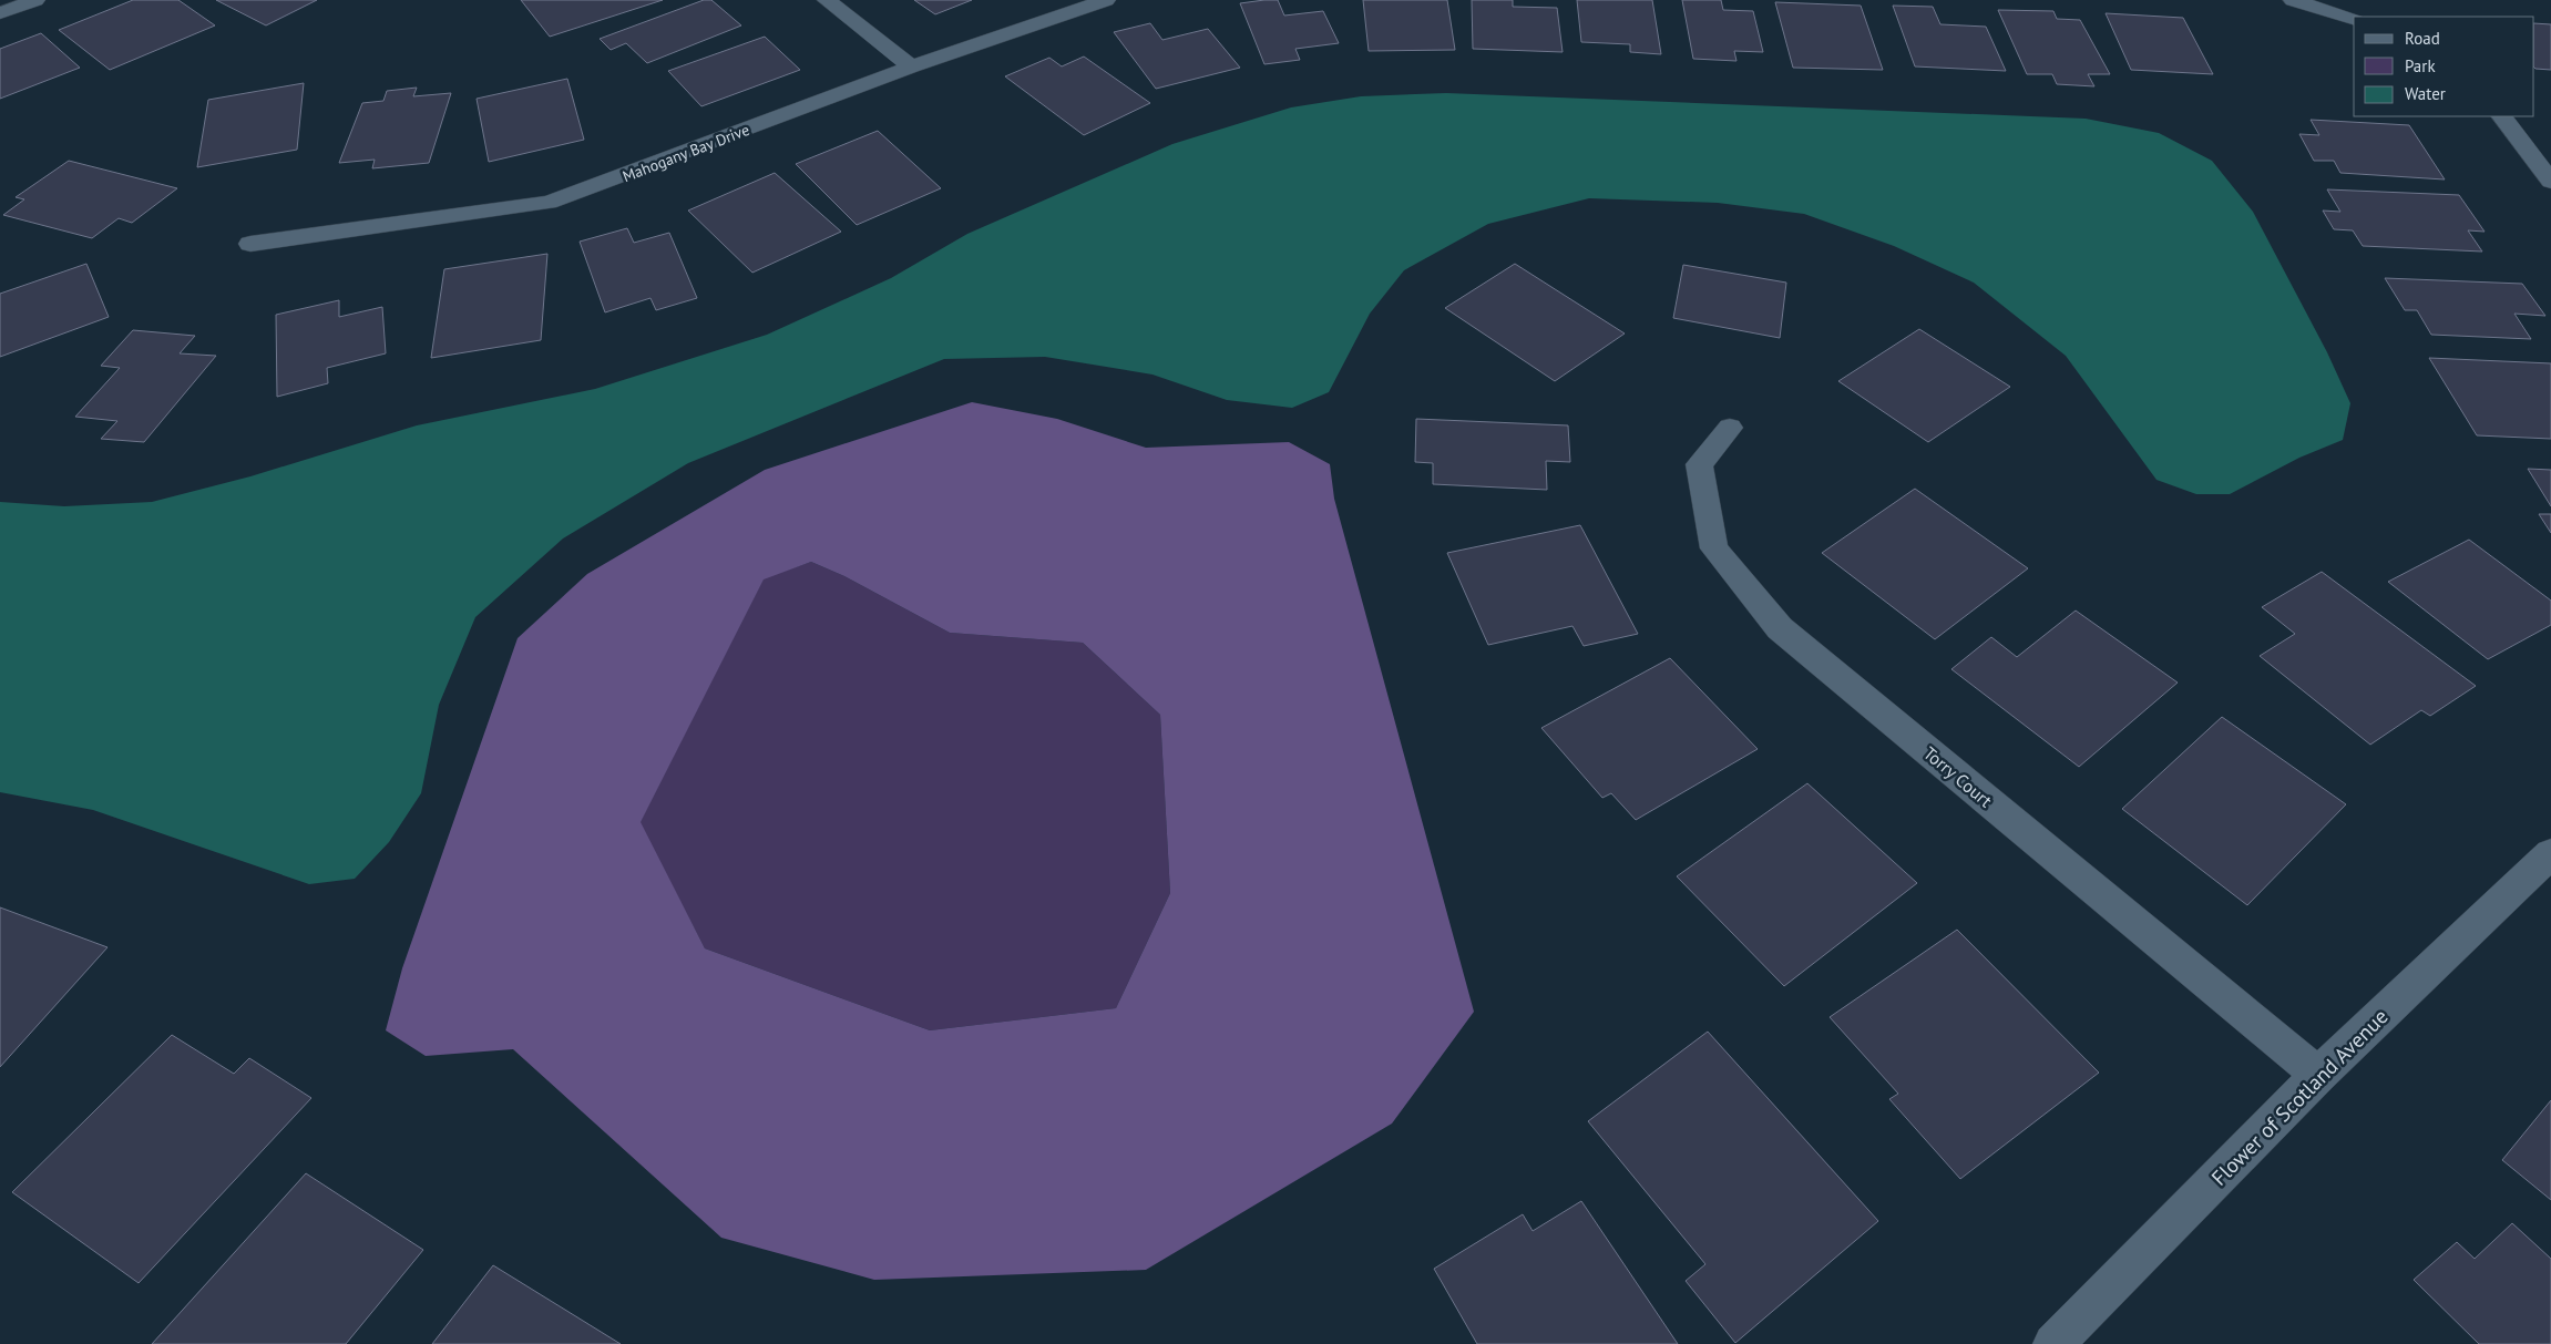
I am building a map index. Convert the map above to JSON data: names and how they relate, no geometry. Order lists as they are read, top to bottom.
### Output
{
  "streets": {
    "street": ["Mahogany Bay Drive", "Torry Court", "Flower of Scotland Avenue"]
  },
  "crossings": [
    ["Torry Court", "Flower of Scotland Avenue"]
  ],
  "legend": ["Road", "Park", "Water"]
}
